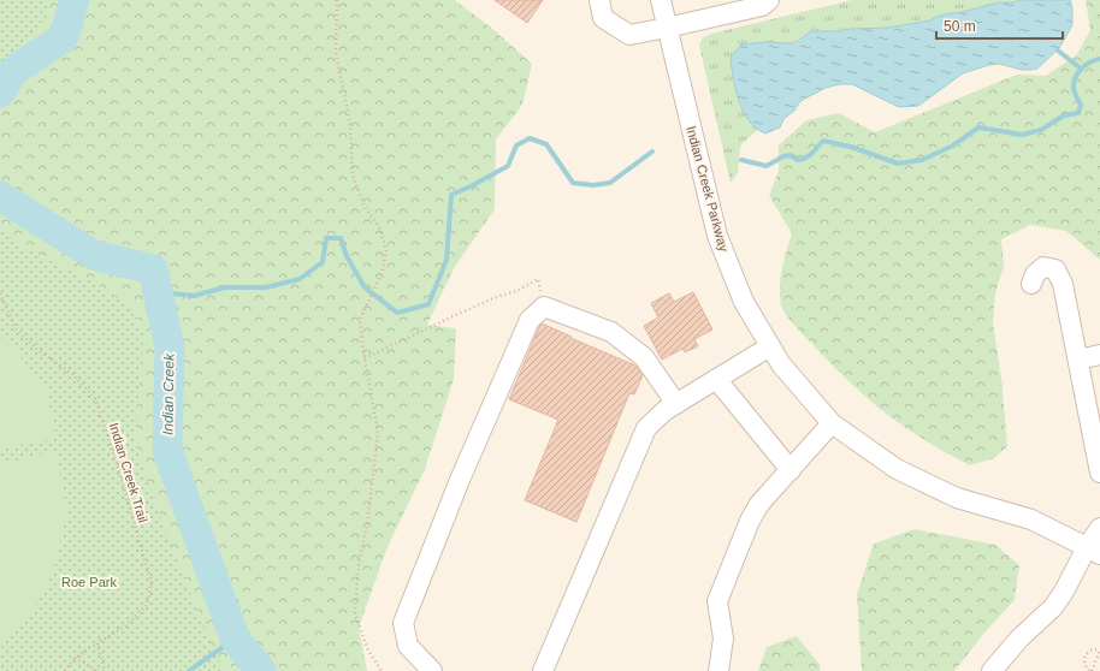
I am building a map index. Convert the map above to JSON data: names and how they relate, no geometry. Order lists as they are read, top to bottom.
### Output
{
  "streets": {
    "street": ["Indian Creek Parkway"],
    "path": ["Indian Creek Trail"]
  },
  "water": ["Indian Creek"],
  "parks": ["Roe Park"],
  "scale_bar": "50 m"
}
